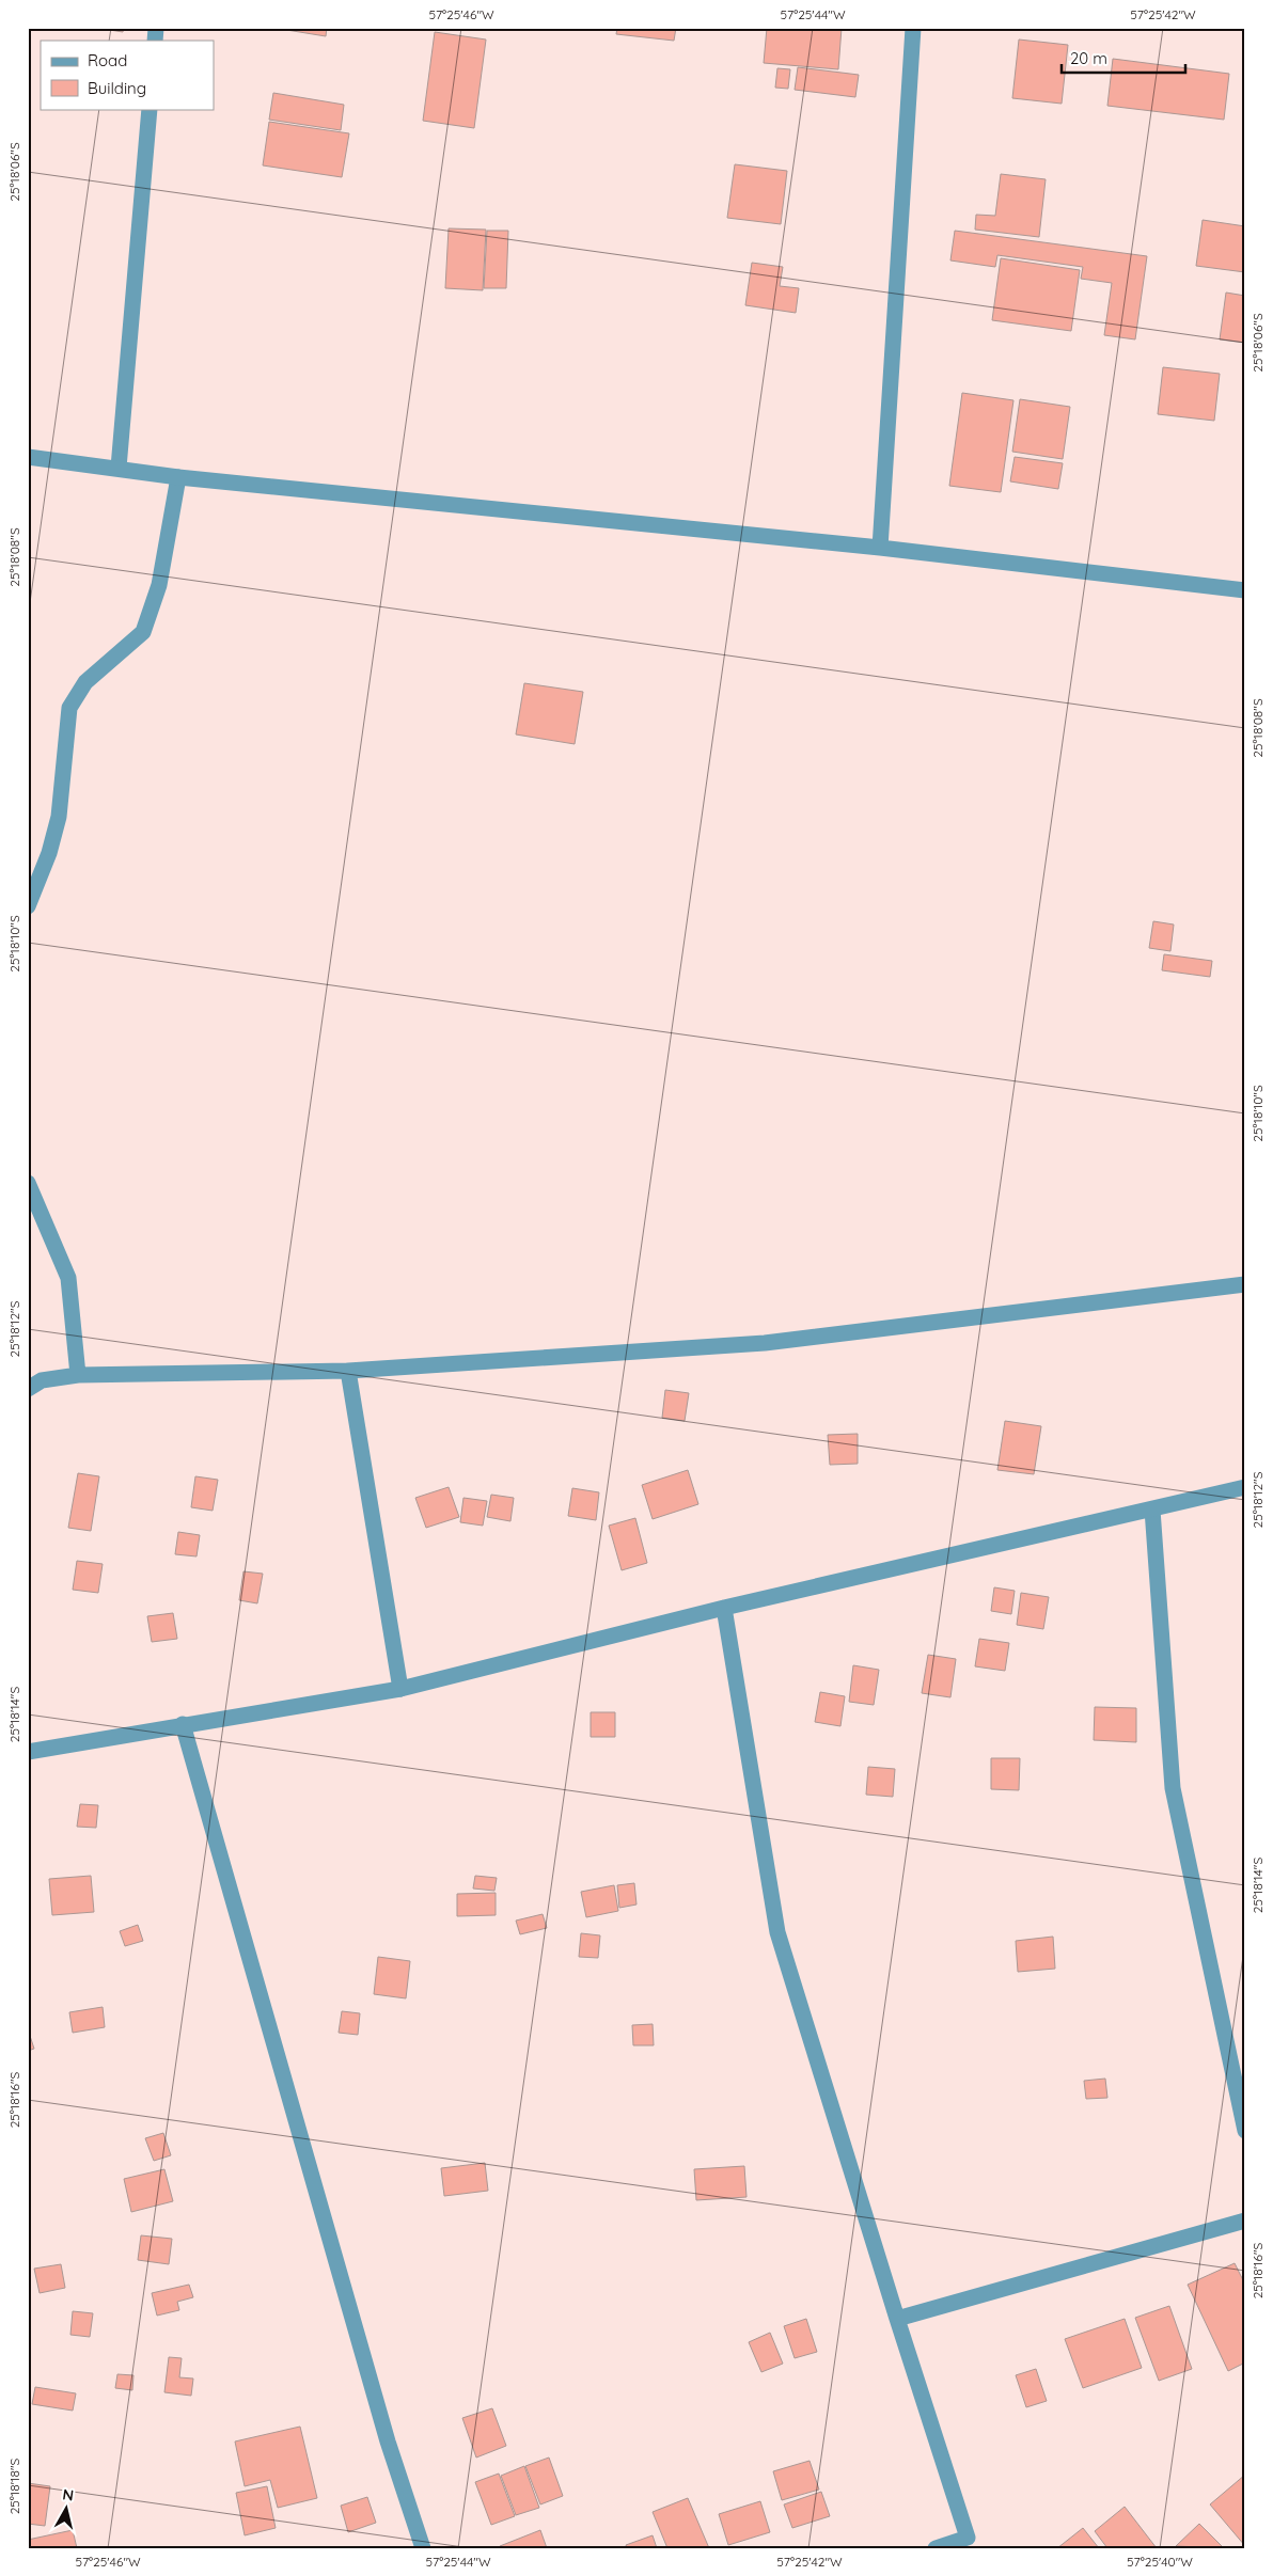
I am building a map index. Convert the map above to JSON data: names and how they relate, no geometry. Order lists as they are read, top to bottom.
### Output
{
  "legend": ["Road", "Building"],
  "scale_bar": "20 m",
  "north": "top",
  "coordinates": [
    "57°25'46\"W",
    "57°25'44\"W",
    "57°25'42\"W",
    "25°18'06\"S",
    "25°18'08\"S",
    "25°18'10\"S",
    "25°18'12\"S",
    "25°18'14\"S",
    "25°18'16\"S",
    "25°18'18\"S",
    "57°25'40\"W"
  ]
}
